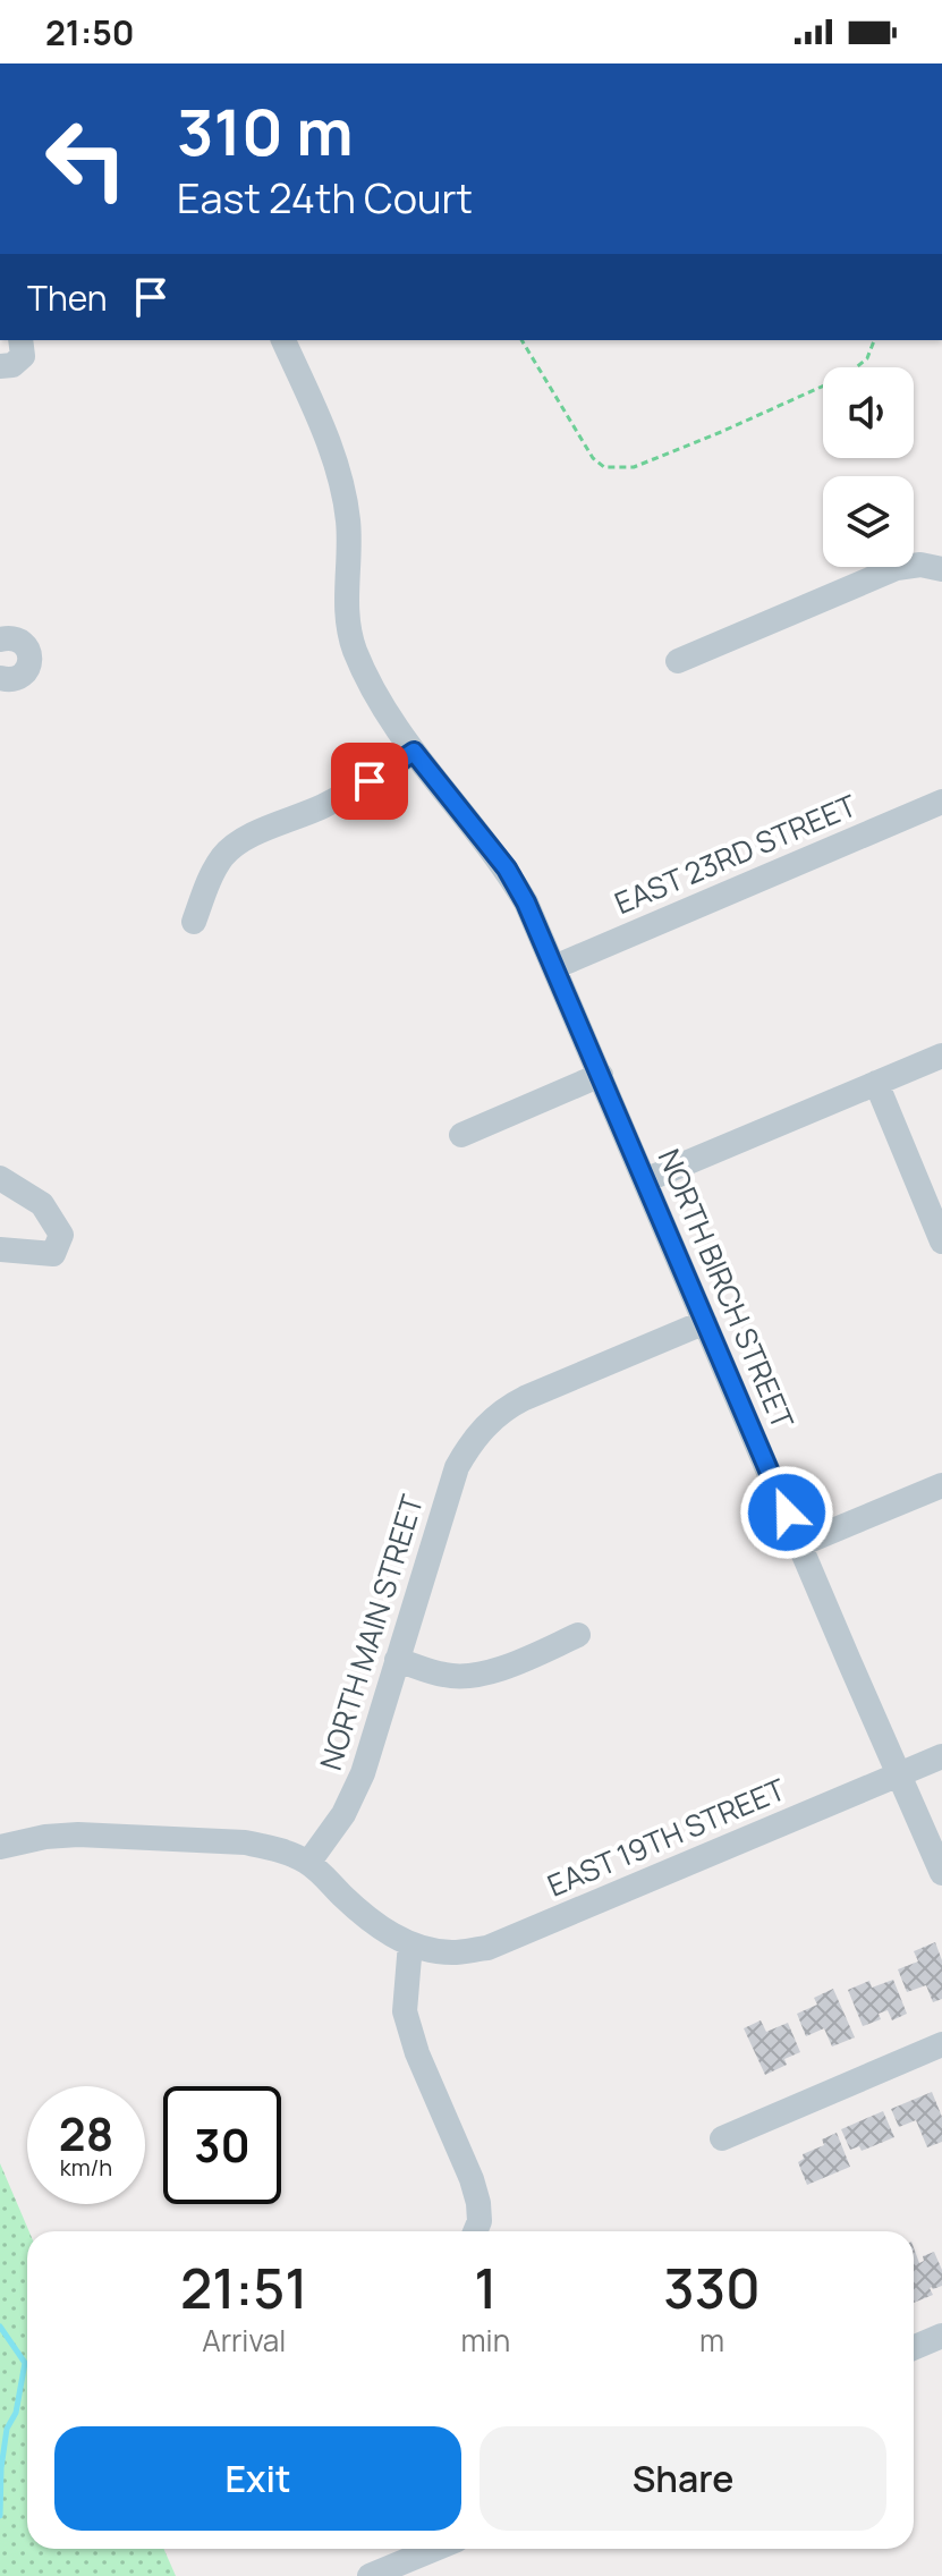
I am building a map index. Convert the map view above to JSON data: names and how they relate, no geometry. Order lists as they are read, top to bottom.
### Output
{
  "streets": {
    "street": [
      "EAST 23RD STREET",
      "NORTH BIRCH STREET",
      "NORTH MAIN STREET",
      "EAST 19TH STREET"
    ]
  },
  "crossings": [
    ["EAST 23RD STREET", "NORTH BIRCH STREET"],
    ["NORTH BIRCH STREET", "NORTH MAIN STREET"],
    ["NORTH BIRCH STREET", "EAST 19TH STREET"],
    ["NORTH MAIN STREET", "EAST 19TH STREET"]
  ],
  "page": {
    "status": "21:50",
    "turn": ["310 m", "East 24th Court"],
    "then": "Then",
    "speed": "28 km/h",
    "limit": "30",
    "eta": [
      "21:51",
      "Arrival",
      "1",
      "min",
      "330",
      "m"
    ],
    "buttons": ["Exit", "Share"]
  }
}
